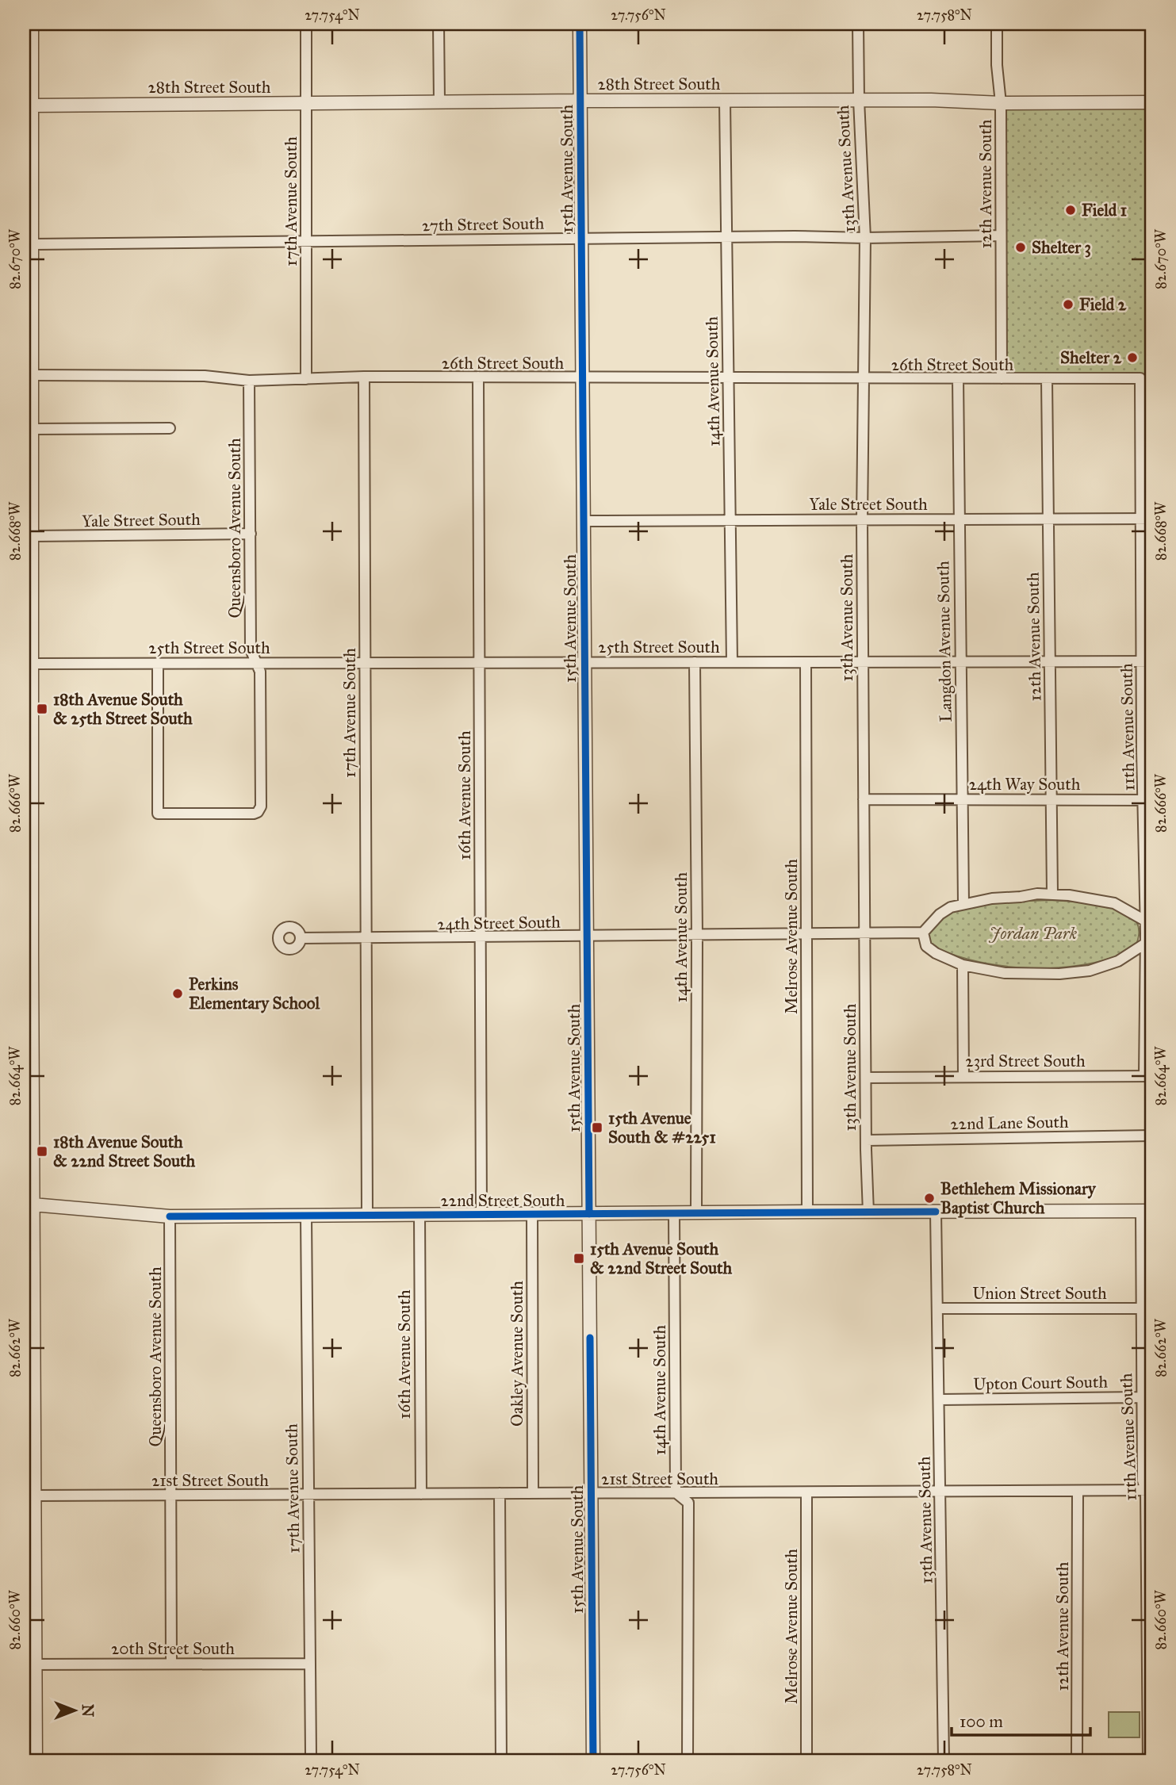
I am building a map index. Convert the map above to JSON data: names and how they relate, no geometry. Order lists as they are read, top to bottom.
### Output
{
  "streets": {
    "street": [
      "28th Street South",
      "15th Avenue South",
      "13th Avenue South",
      "12th Avenue South",
      "17th Avenue South",
      "27th Street South",
      "26th Street South",
      "14th Avenue South",
      "Yale Street South",
      "Queensboro Avenue South",
      "Langdon Avenue South",
      "25th Street South",
      "11th Avenue South",
      "24th Way South",
      "16th Avenue South",
      "24th Street South",
      "Melrose Avenue South",
      "23rd Street South",
      "22nd Lane South",
      "22nd Street South",
      "Union Street South",
      "Oakley Avenue South",
      "Upton Court South",
      "21st Street South",
      "20th Street South"
    ]
  },
  "crossings": [
    ["28th Street South", "15th Avenue South"],
    ["28th Street South", "13th Avenue South"],
    ["28th Street South", "12th Avenue South"],
    ["28th Street South", "17th Avenue South"],
    ["28th Street South", "14th Avenue South"],
    ["15th Avenue South", "27th Street South"],
    ["15th Avenue South", "26th Street South"],
    ["15th Avenue South", "Yale Street South"],
    ["15th Avenue South", "25th Street South"],
    ["15th Avenue South", "24th Street South"],
    ["15th Avenue South", "22nd Street South"],
    ["15th Avenue South", "21st Street South"],
    ["13th Avenue South", "27th Street South"],
    ["13th Avenue South", "26th Street South"],
    ["13th Avenue South", "Yale Street South"],
    ["13th Avenue South", "25th Street South"],
    ["13th Avenue South", "24th Way South"],
    ["13th Avenue South", "24th Street South"],
    ["13th Avenue South", "23rd Street South"],
    ["13th Avenue South", "22nd Lane South"],
    ["13th Avenue South", "22nd Street South"],
    ["13th Avenue South", "Union Street South"],
    ["13th Avenue South", "Upton Court South"],
    ["13th Avenue South", "21st Street South"],
    ["12th Avenue South", "27th Street South"],
    ["12th Avenue South", "26th Street South"],
    ["12th Avenue South", "Yale Street South"],
    ["12th Avenue South", "25th Street South"],
    ["12th Avenue South", "24th Way South"],
    ["12th Avenue South", "21st Street South"],
    ["17th Avenue South", "27th Street South"],
    ["17th Avenue South", "26th Street South"],
    ["17th Avenue South", "25th Street South"],
    ["17th Avenue South", "24th Street South"],
    ["17th Avenue South", "22nd Street South"],
    ["17th Avenue South", "21st Street South"],
    ["17th Avenue South", "20th Street South"],
    ["27th Street South", "14th Avenue South"],
    ["26th Street South", "14th Avenue South"],
    ["26th Street South", "Queensboro Avenue South"],
    ["26th Street South", "Langdon Avenue South"],
    ["26th Street South", "11th Avenue South"],
    ["26th Street South", "16th Avenue South"],
    ["14th Avenue South", "Yale Street South"],
    ["14th Avenue South", "25th Street South"],
    ["14th Avenue South", "24th Street South"],
    ["14th Avenue South", "22nd Street South"],
    ["14th Avenue South", "21st Street South"],
    ["Yale Street South", "Queensboro Avenue South"],
    ["Yale Street South", "Langdon Avenue South"],
    ["Yale Street South", "11th Avenue South"],
    ["Queensboro Avenue South", "25th Street South"],
    ["Queensboro Avenue South", "22nd Street South"],
    ["Queensboro Avenue South", "21st Street South"],
    ["Queensboro Avenue South", "20th Street South"],
    ["Langdon Avenue South", "25th Street South"],
    ["Langdon Avenue South", "24th Way South"],
    ["25th Street South", "11th Avenue South"],
    ["25th Street South", "16th Avenue South"],
    ["25th Street South", "Melrose Avenue South"],
    ["11th Avenue South", "24th Way South"],
    ["11th Avenue South", "23rd Street South"],
    ["11th Avenue South", "22nd Street South"],
    ["11th Avenue South", "Union Street South"],
    ["11th Avenue South", "Upton Court South"],
    ["11th Avenue South", "21st Street South"],
    ["16th Avenue South", "24th Street South"],
    ["16th Avenue South", "22nd Street South"],
    ["16th Avenue South", "21st Street South"],
    ["24th Street South", "Melrose Avenue South"],
    ["Melrose Avenue South", "22nd Street South"],
    ["Melrose Avenue South", "21st Street South"],
    ["22nd Street South", "Oakley Avenue South"],
    ["Oakley Avenue South", "21st Street South"]
  ],
  "parks": ["Jordan Park"],
  "places": {
    "other": [
      "Field 1",
      "Shelter 3",
      "Field 2",
      "Shelter 2",
      "Perkins Elementary School",
      "Bethlehem Missionary Baptist Church"
    ],
    "transit": [
      "18th Avenue South & 25th Street South",
      "15th Avenue South & #2251",
      "18th Avenue South & 22nd Street South",
      "15th Avenue South & 22nd Street South"
    ]
  },
  "scale_bar": "100 m",
  "north": "right",
  "coordinates": [
    "27.754°N",
    "27.756°N",
    "27.758°N",
    "82.670°W",
    "82.668°W",
    "82.666°W",
    "82.664°W",
    "82.662°W",
    "82.660°W"
  ]
}
